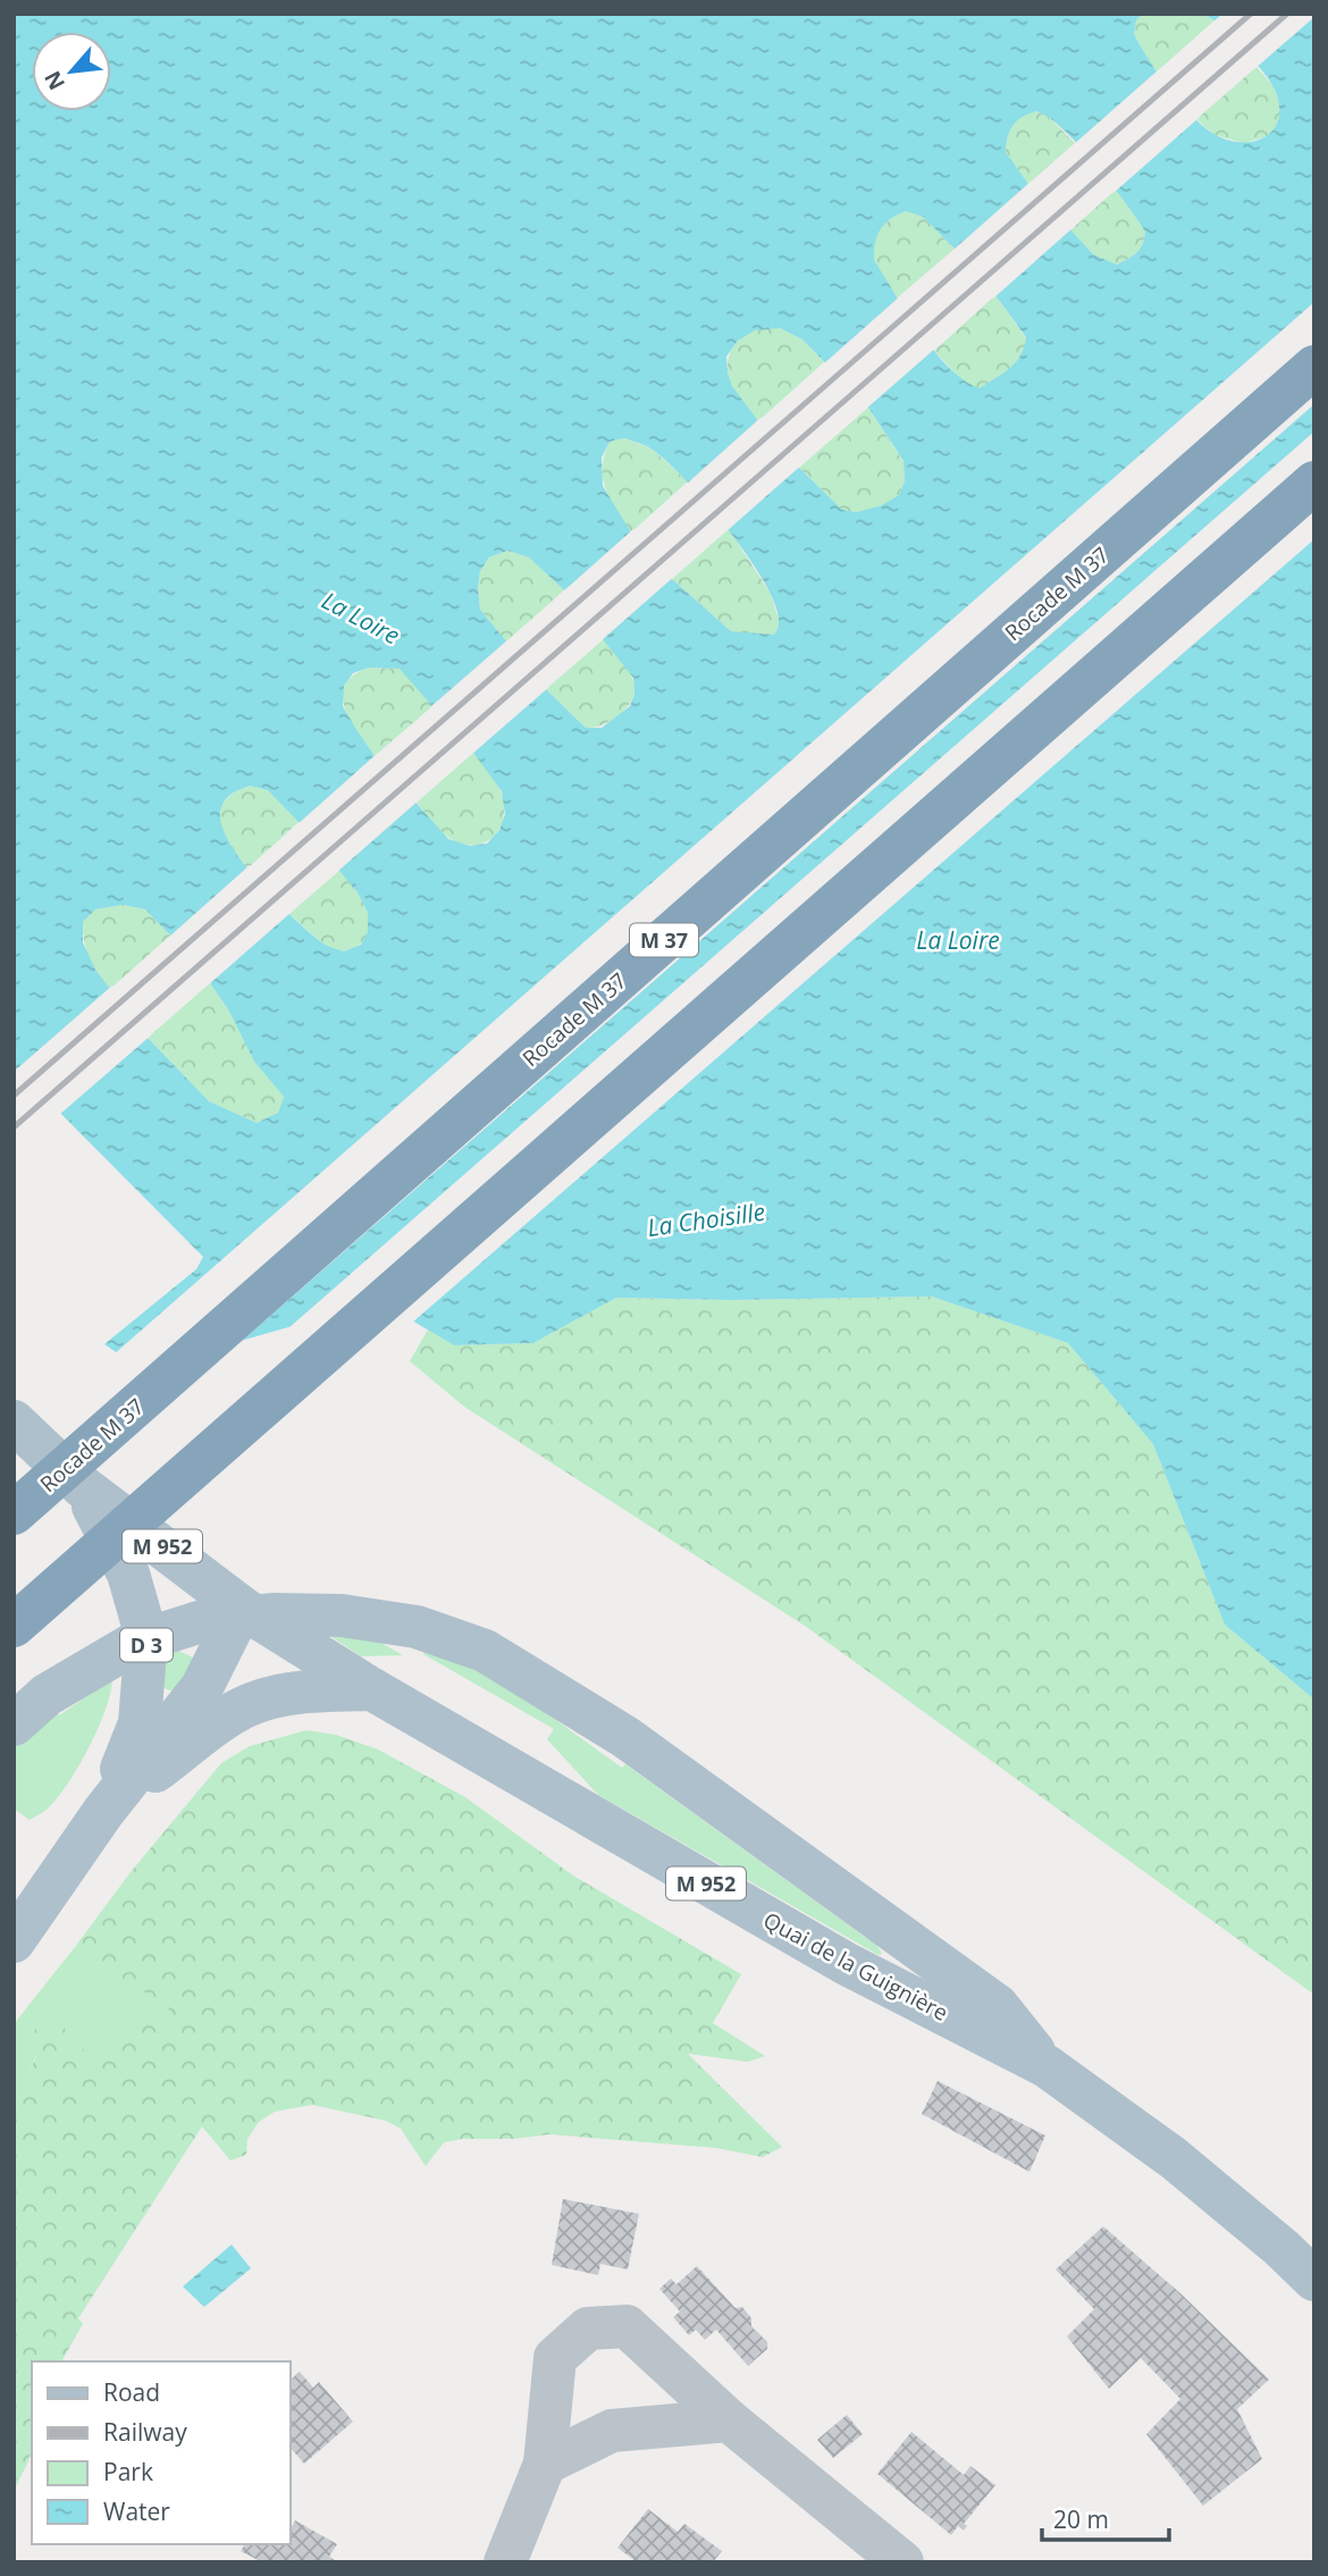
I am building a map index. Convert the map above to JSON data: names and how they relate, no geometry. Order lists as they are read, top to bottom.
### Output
{
  "streets": {
    "highway": ["Rocade M 37", "M 37"],
    "main road": ["M 952", "D 3", "Quai de la Guignière"]
  },
  "crossings": [
    ["M 952", "D 3"],
    ["M 952", "Quai de la Guignière"],
    ["D 3", "Quai de la Guignière"]
  ],
  "water": ["La Loire", "La Choisille"],
  "legend": [
    "Road",
    "Railway",
    "Park",
    "Water"
  ],
  "scale_bar": "20 m",
  "north": "bottom left"
}
